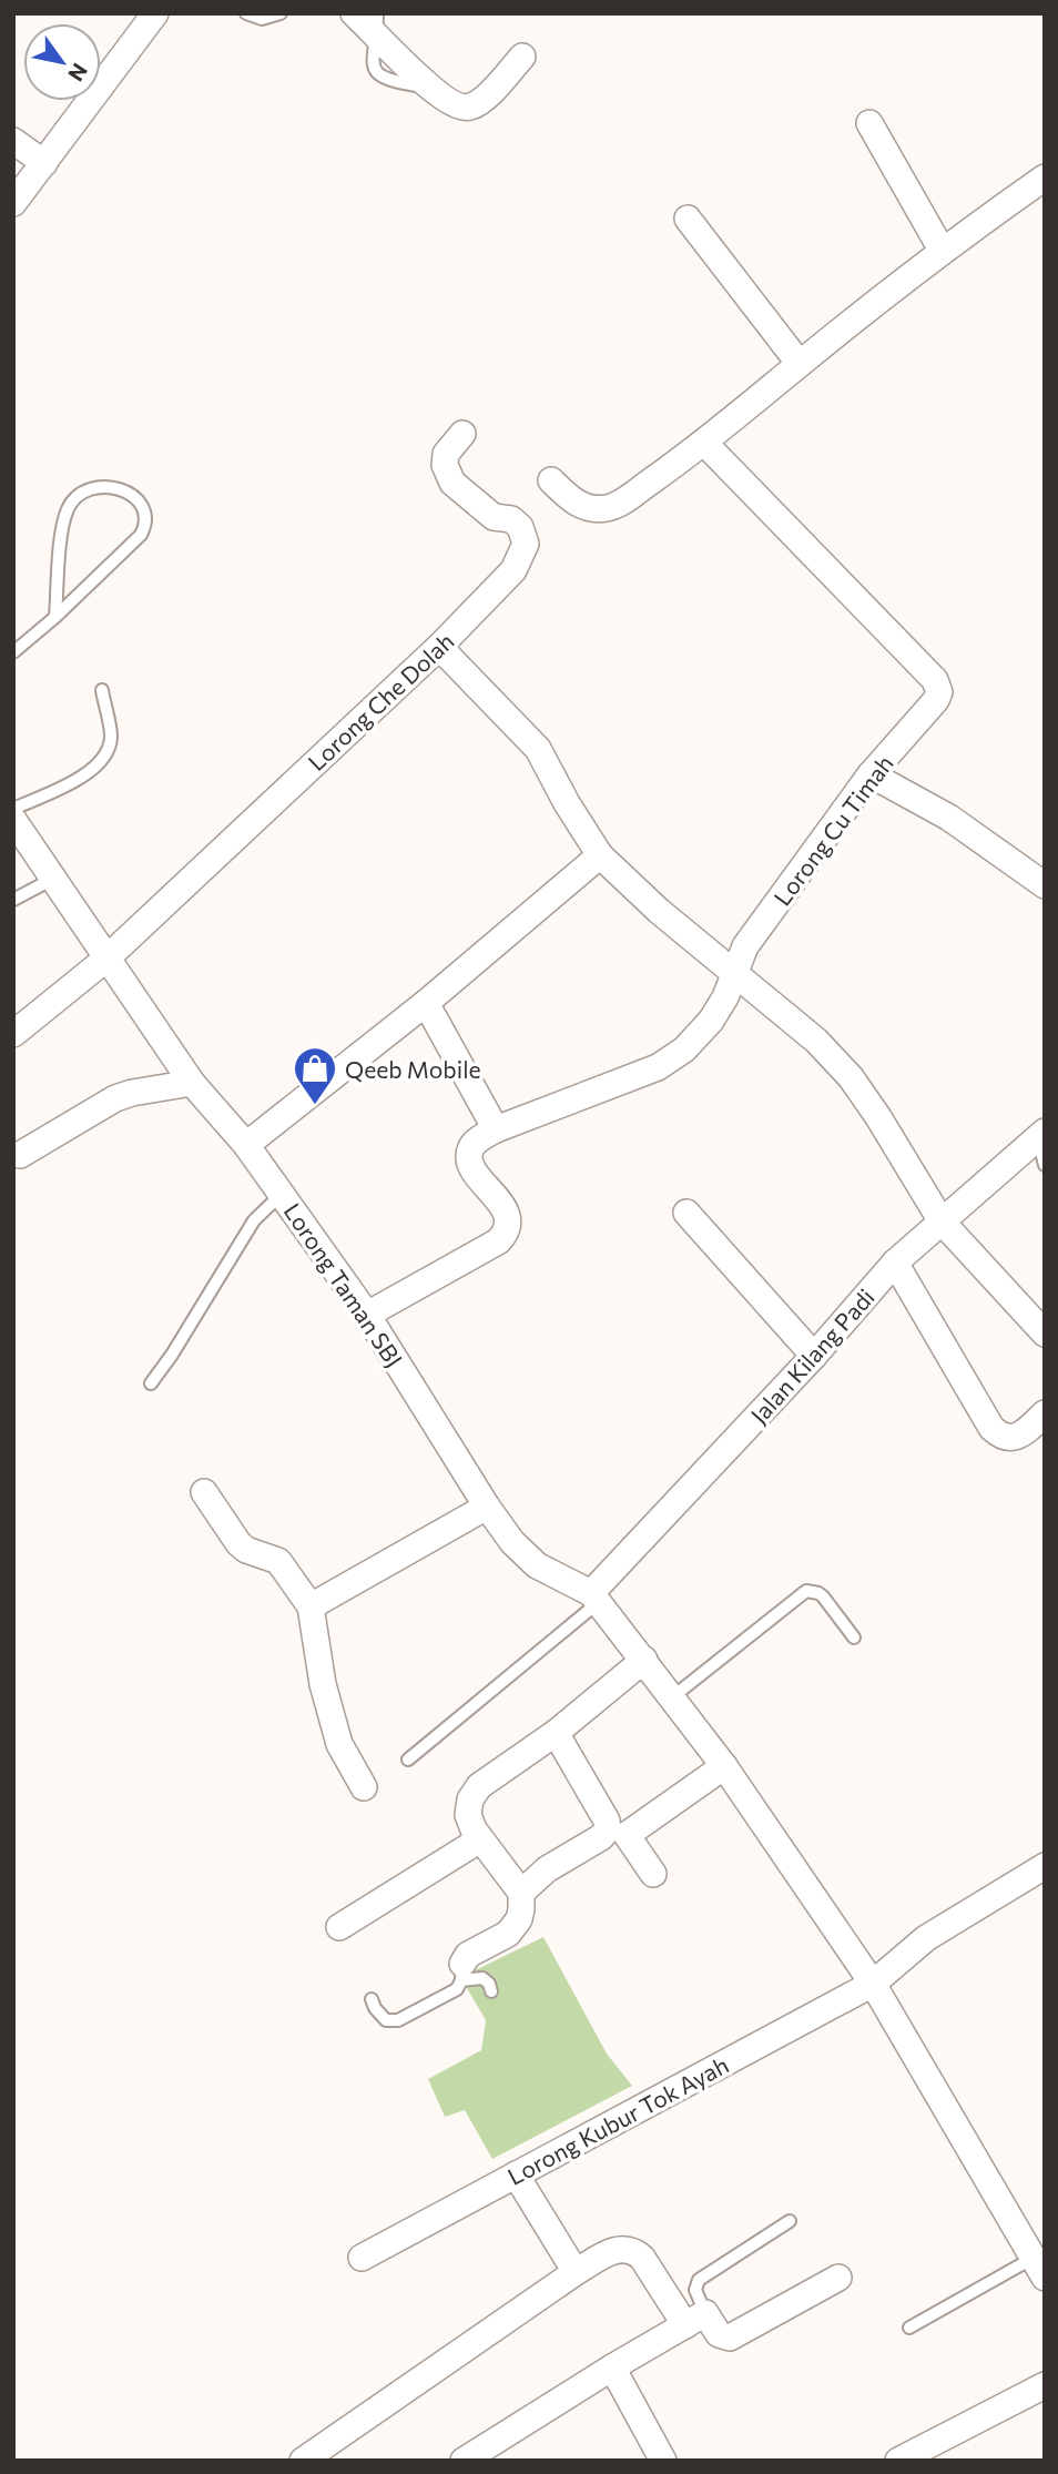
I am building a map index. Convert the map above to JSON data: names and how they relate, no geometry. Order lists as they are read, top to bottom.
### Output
{
  "streets": {
    "street": [
      "Lorong Che Dolah",
      "Lorong Cu Timah",
      "Lorong Taman SBJ",
      "Jalan Kilang Padi",
      "Lorong Kubur Tok Ayah"
    ]
  },
  "crossings": [
    ["Lorong Che Dolah", "Lorong Taman SBJ"],
    ["Lorong Taman SBJ", "Jalan Kilang Padi"]
  ],
  "places": {
    "shop": ["Qeeb Mobile"]
  },
  "north": "bottom right"
}
